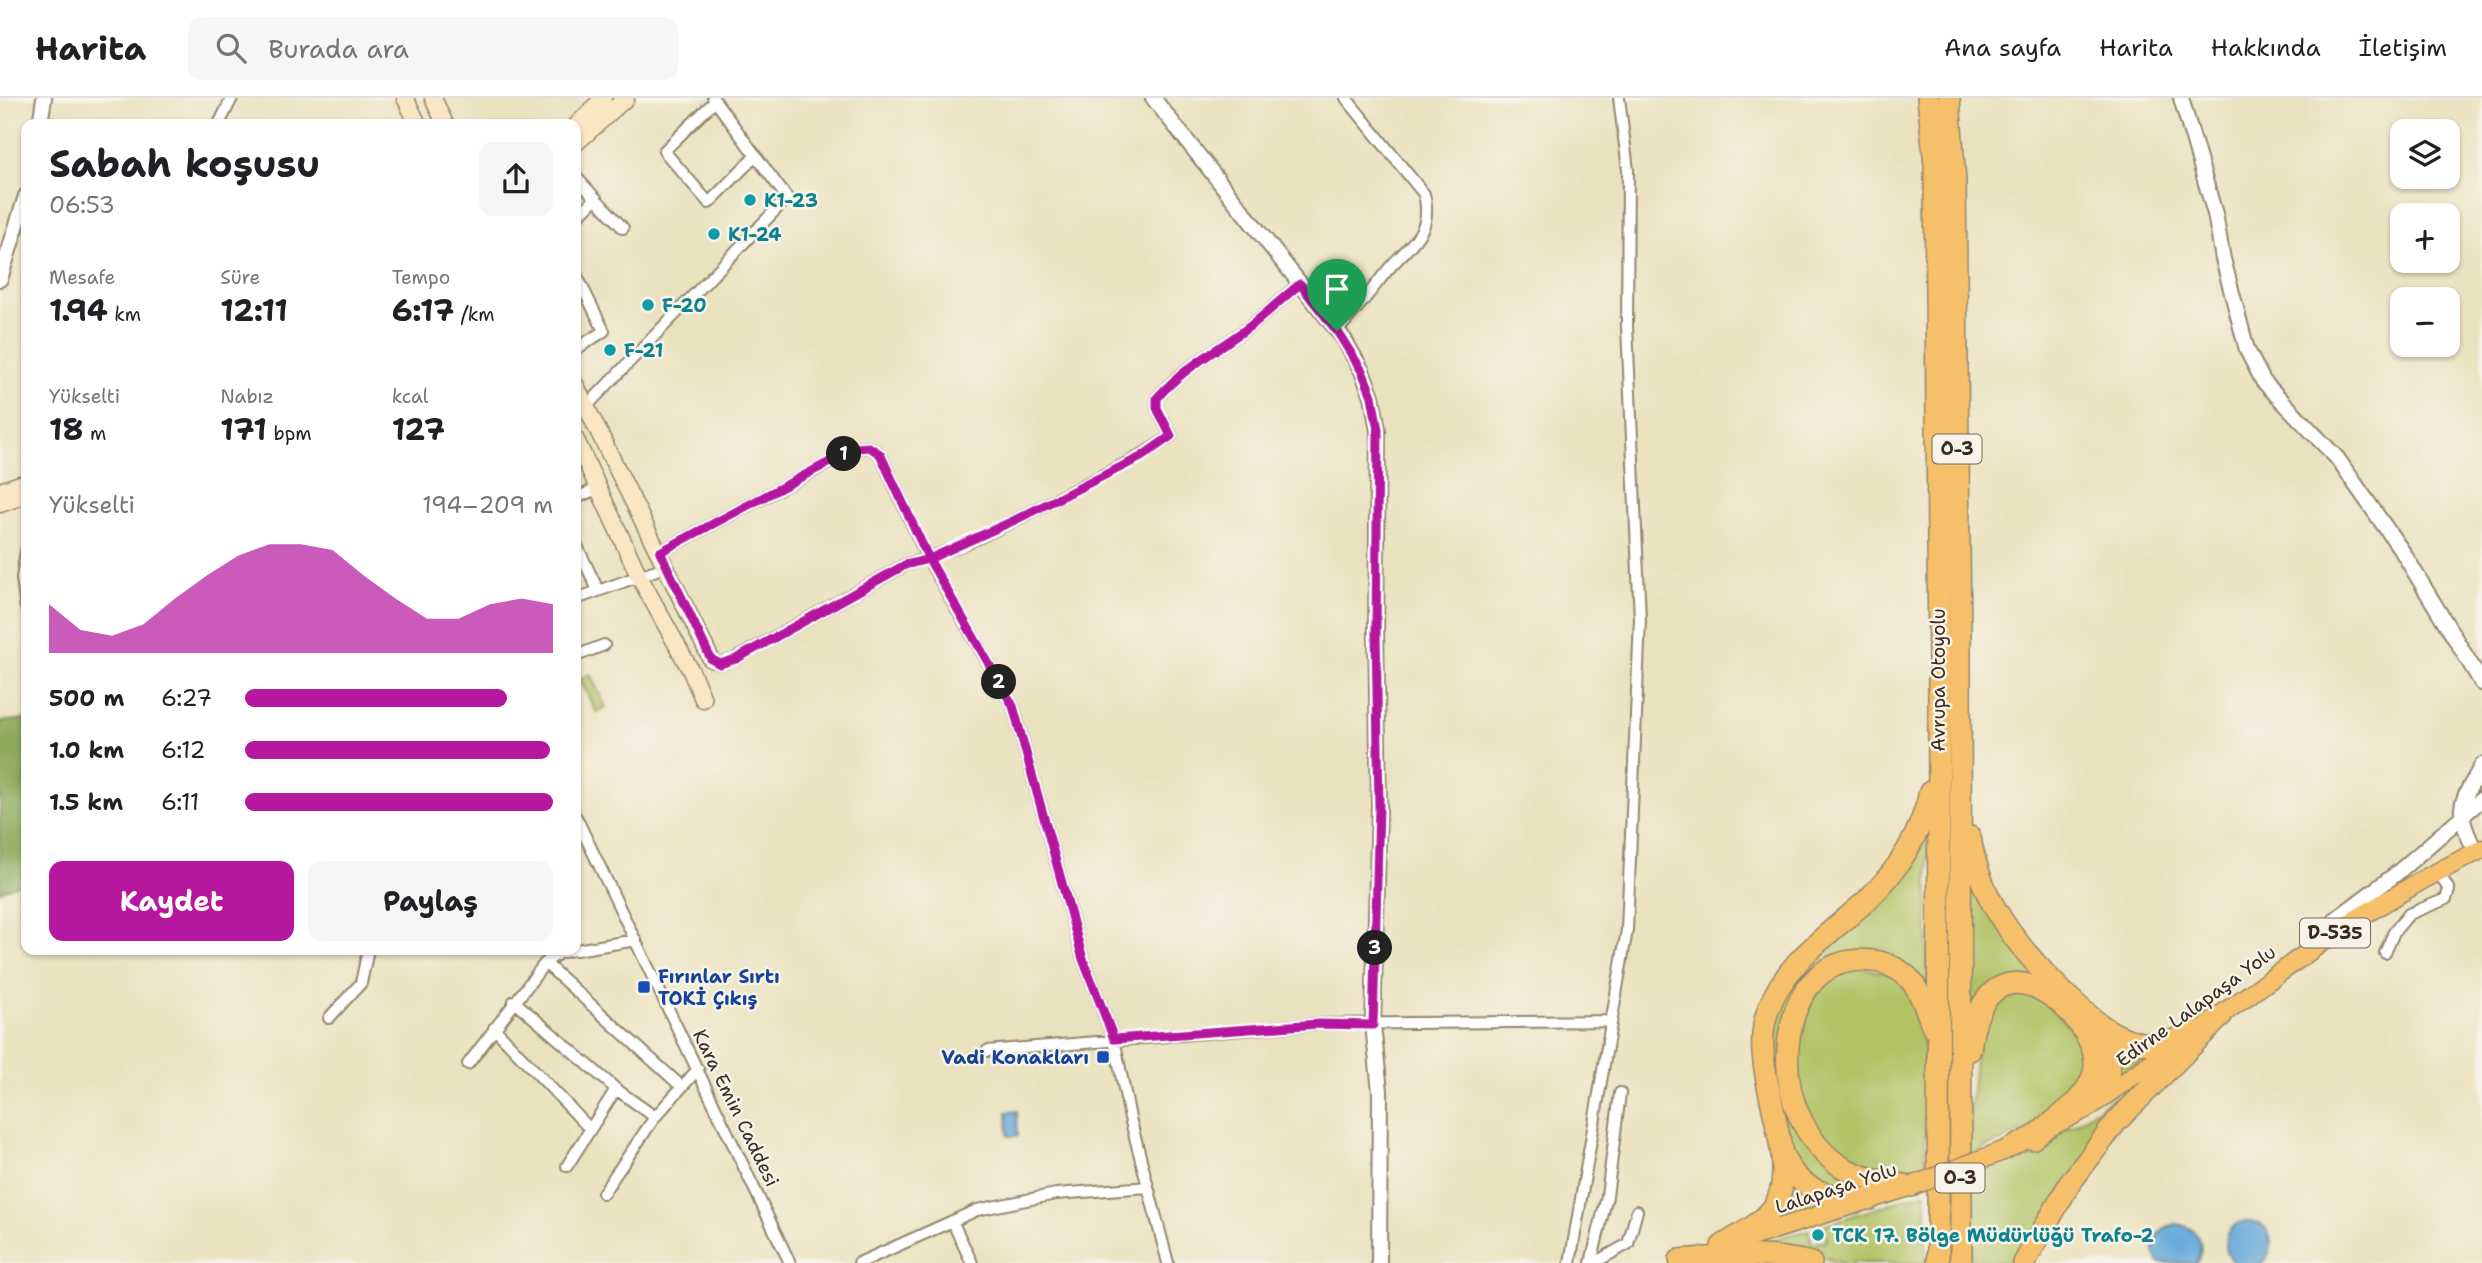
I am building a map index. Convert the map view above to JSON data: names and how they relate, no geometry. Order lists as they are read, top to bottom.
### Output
{
  "streets": {
    "highway": ["O-3", "Avrupa Otoyolu"],
    "main road": ["D-535", "Edirne Lalapaşa Yolu", "Lalapaşa Yolu"],
    "street": ["Kara Emin Caddesi"]
  },
  "crossings": [
    ["D-535", "Edirne Lalapaşa Yolu"],
    ["Edirne Lalapaşa Yolu", "Lalapaşa Yolu"]
  ],
  "places": {
    "other": [
      "K1-23",
      "K1-24",
      "F-20",
      "F-21",
      "TCK 17. Bölge Müdürlüğü Trafo-2"
    ],
    "transit": ["Fırınlar Sırtı TOKİ Çıkış", "Vadi Konakları"]
  },
  "page": {
    "header": "Harita",
    "search": "Burada ara",
    "nav": [
      "Ana sayfa",
      "Harita",
      "Hakkında",
      "İletişim"
    ],
    "map_buttons": ["+", "−"],
    "heading": ["Sabah koşusu", "06:53"],
    "stats": [
      ["Mesafe", "1.94 km"],
      ["Süre", "12:11"],
      ["Tempo", "6:17 /km"],
      ["Yükselti", "18 m"],
      ["Nabız", "171 bpm"],
      ["kcal", "127"]
    ],
    "pins": ["1", "2", "3"],
    "chart": ["Yükselti", "194–209 m"],
    "list": [
      {
        "name": "500 m",
        "note": "6:27"
      },
      {
        "name": "1.0 km",
        "note": "6:12"
      },
      {
        "name": "1.5 km",
        "note": "6:11"
      }
    ],
    "buttons": ["Kaydet", "Paylaş"]
  }
}
